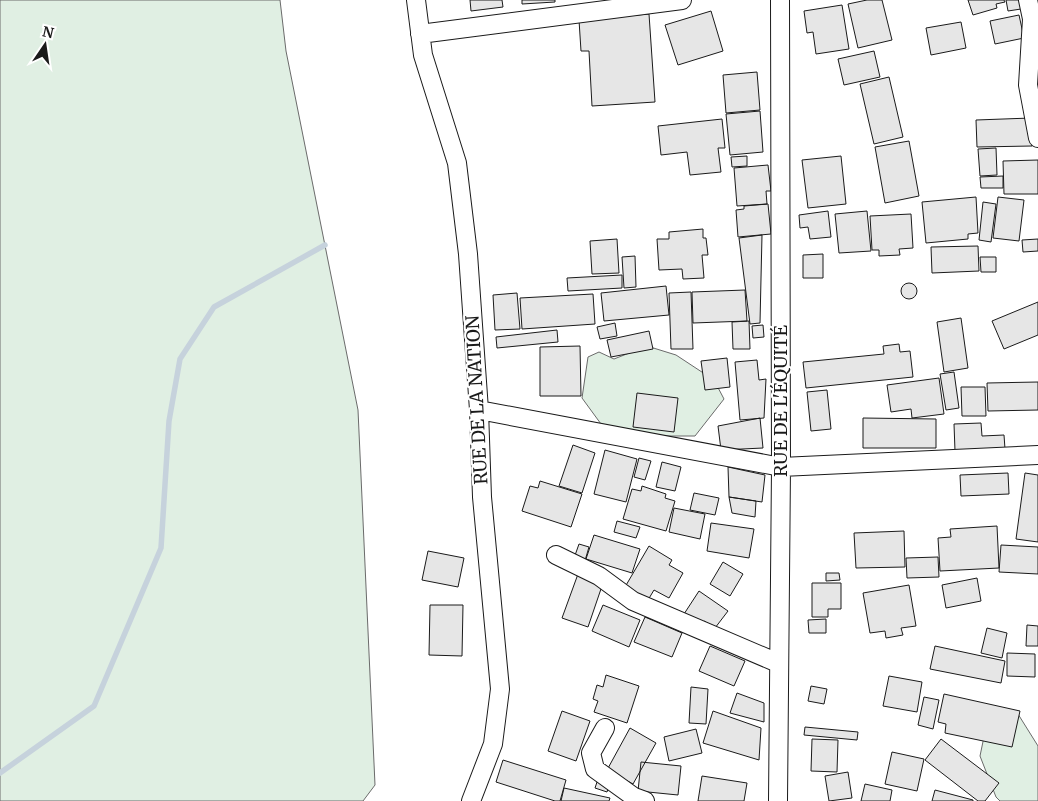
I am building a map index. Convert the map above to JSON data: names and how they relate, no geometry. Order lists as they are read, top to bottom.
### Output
{
  "streets": {
    "street": ["RUE DE LA NATION", "RUE DE L'ÉQUITÉ"]
  },
  "north": "top"
}
